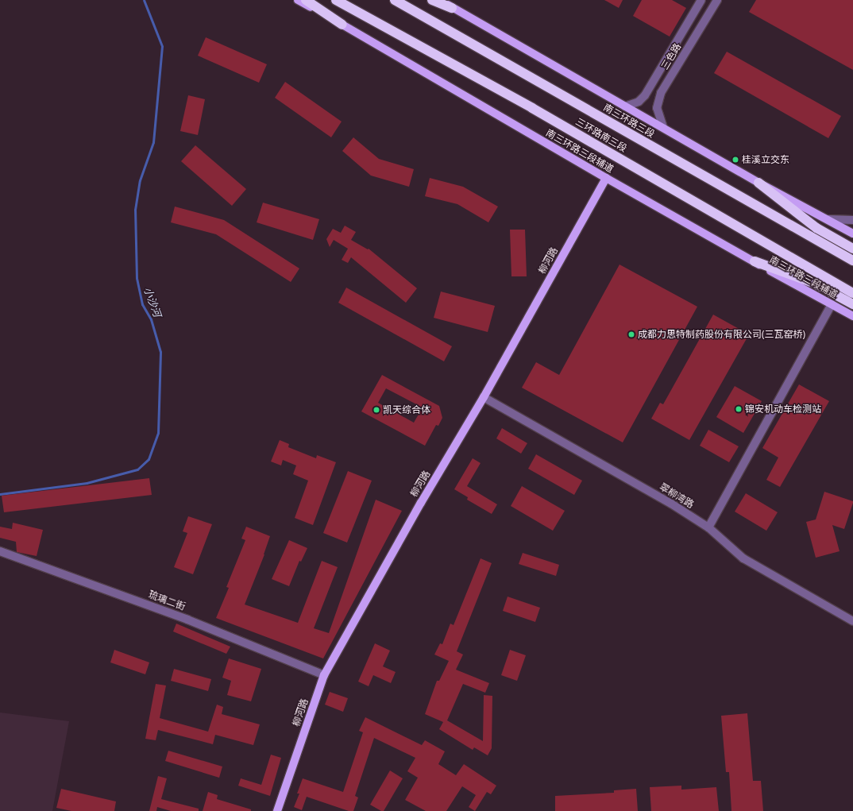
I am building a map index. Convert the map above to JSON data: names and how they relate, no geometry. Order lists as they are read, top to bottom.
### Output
{
  "streets": {
    "highway": ["南三环路三段", "三环路南三段"],
    "main road": ["南三环路三段辅道", "柳河路"],
    "street": ["三色路", "翠柳湾路", "琉璃二街"]
  },
  "crossings": [
    ["南三环路三段辅道", "柳河路"],
    ["柳河路", "翠柳湾路"],
    ["柳河路", "琉璃二街"]
  ],
  "water": ["小沙河"],
  "places": [
    "桂溪立交东",
    "成都力思特制药股份有限公司(三瓦窑桥)",
    "锦安机动车检测站",
    "凯天综合体"
  ]
}
